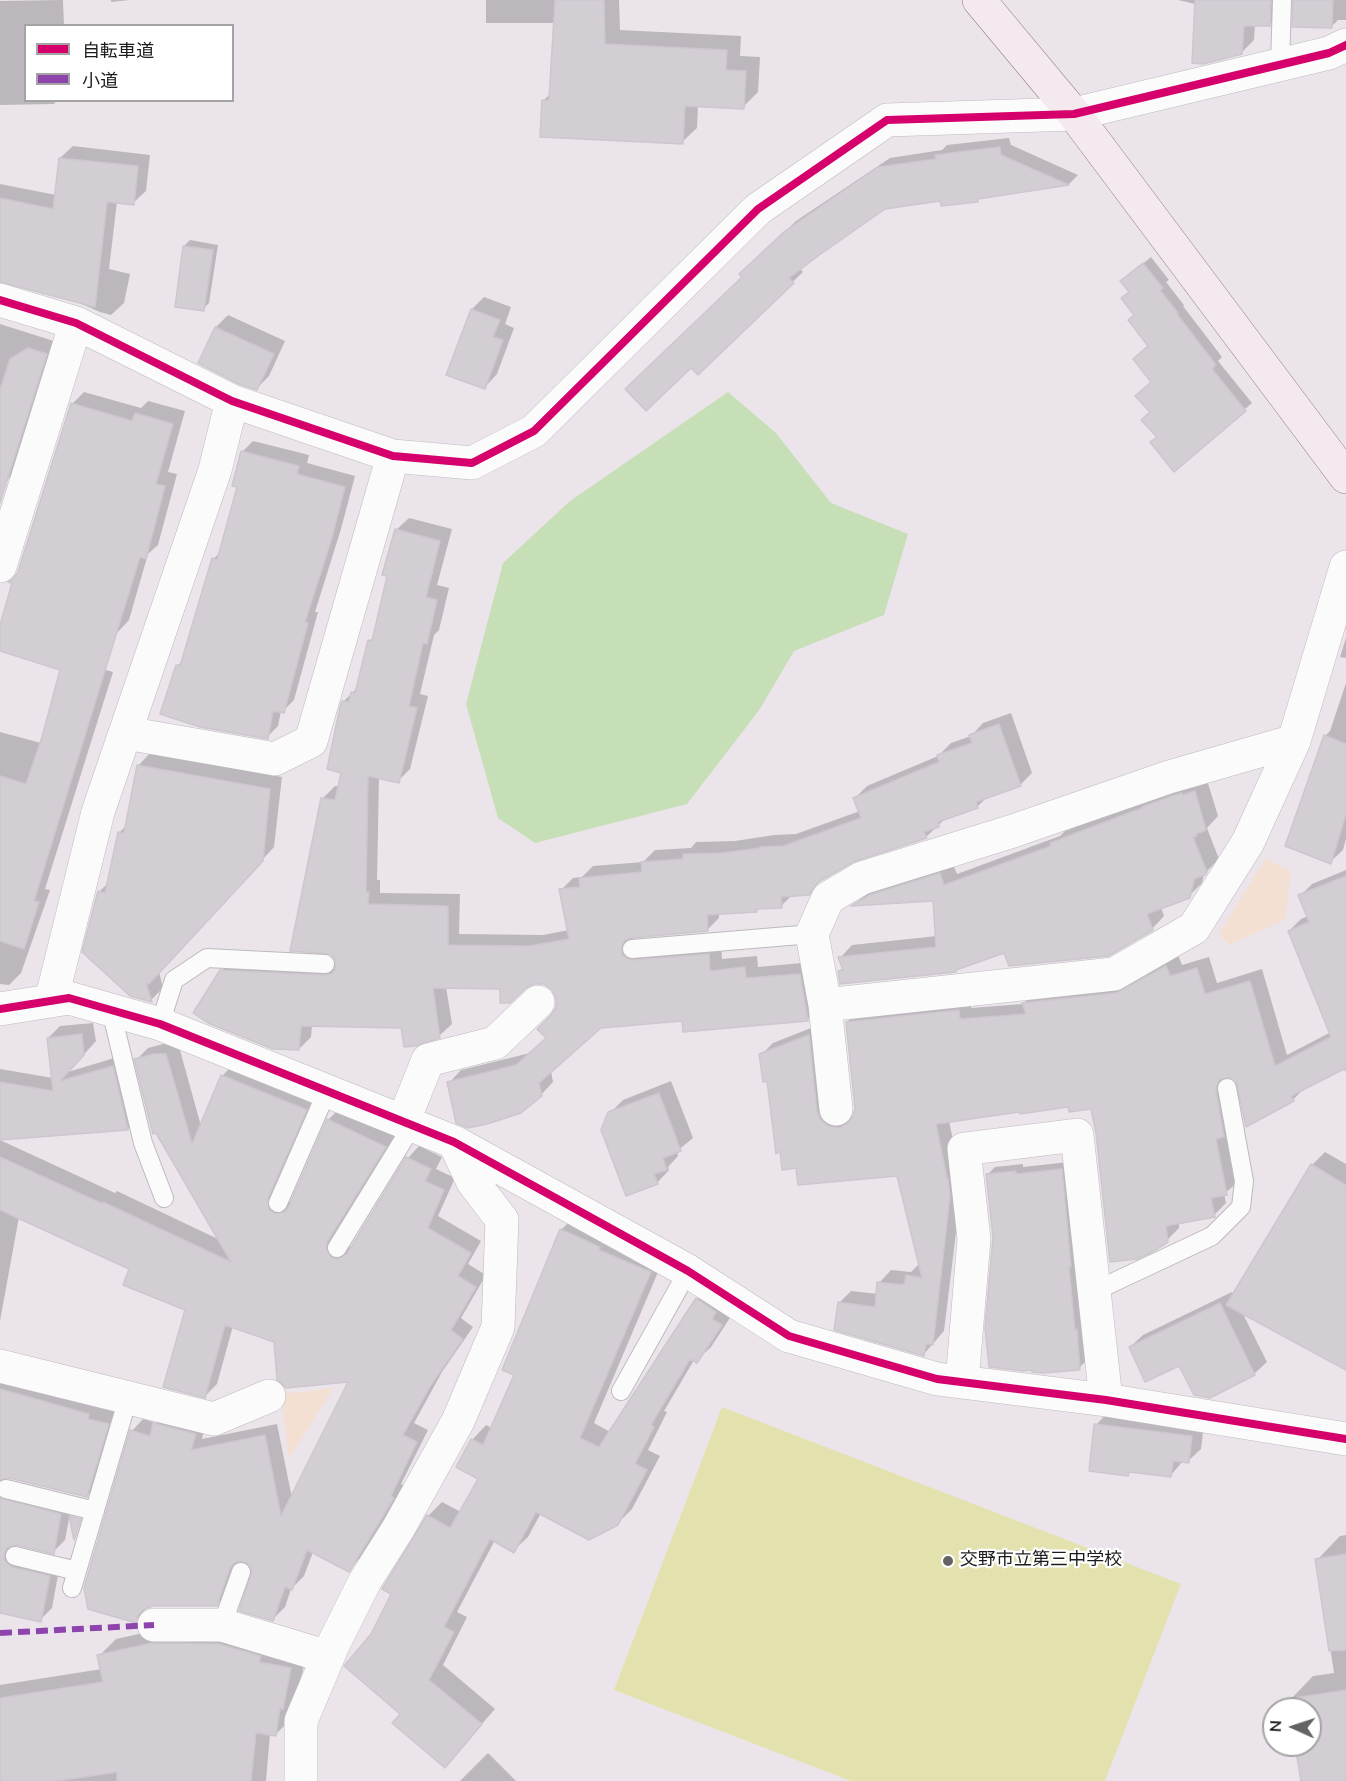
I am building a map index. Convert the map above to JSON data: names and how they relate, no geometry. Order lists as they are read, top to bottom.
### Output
{
  "places": ["交野市立第三中学校"],
  "legend": ["自転車道", "小道"],
  "north": "left"
}
